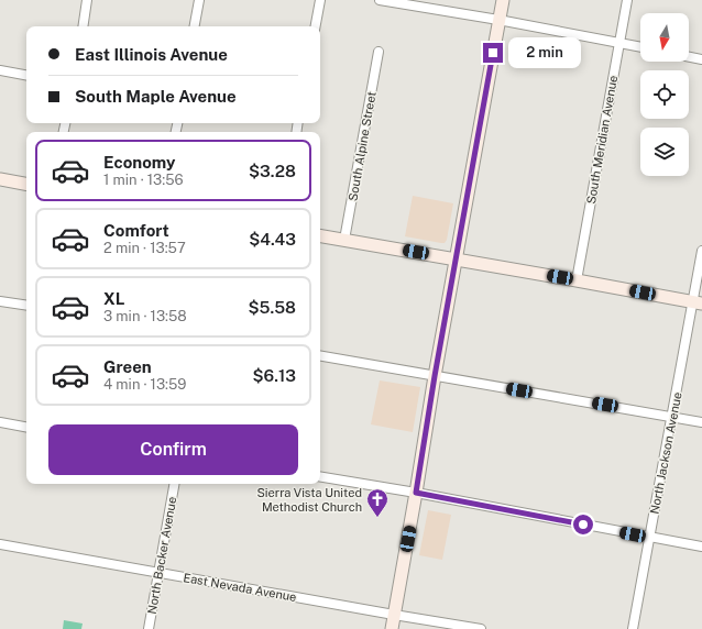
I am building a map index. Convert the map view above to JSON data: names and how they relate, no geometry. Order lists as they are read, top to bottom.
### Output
{
  "streets": {
    "street": [
      "South Meridian Avenue",
      "South Alpine Street",
      "North Jackson Avenue",
      "North Backer Avenue",
      "East Nevada Avenue"
    ]
  },
  "crossings": [
    ["North Backer Avenue", "East Nevada Avenue"]
  ],
  "places": {
    "church": ["Sierra Vista United Methodist Church"]
  },
  "north": "bottom",
  "page": {
    "banner": ["East Illinois Avenue", "South Maple Avenue"],
    "bubble": "2 min",
    "list": [
      {
        "name": "Economy",
        "note": "1 min · 13:56",
        "value": "$3.28"
      },
      {
        "name": "Comfort",
        "note": "2 min · 13:57",
        "value": "$4.43"
      },
      {
        "name": "XL",
        "note": "3 min · 13:58",
        "value": "$5.58"
      },
      {
        "name": "Green",
        "note": "4 min · 13:59",
        "value": "$6.13"
      }
    ],
    "buttons": "Confirm"
  }
}
